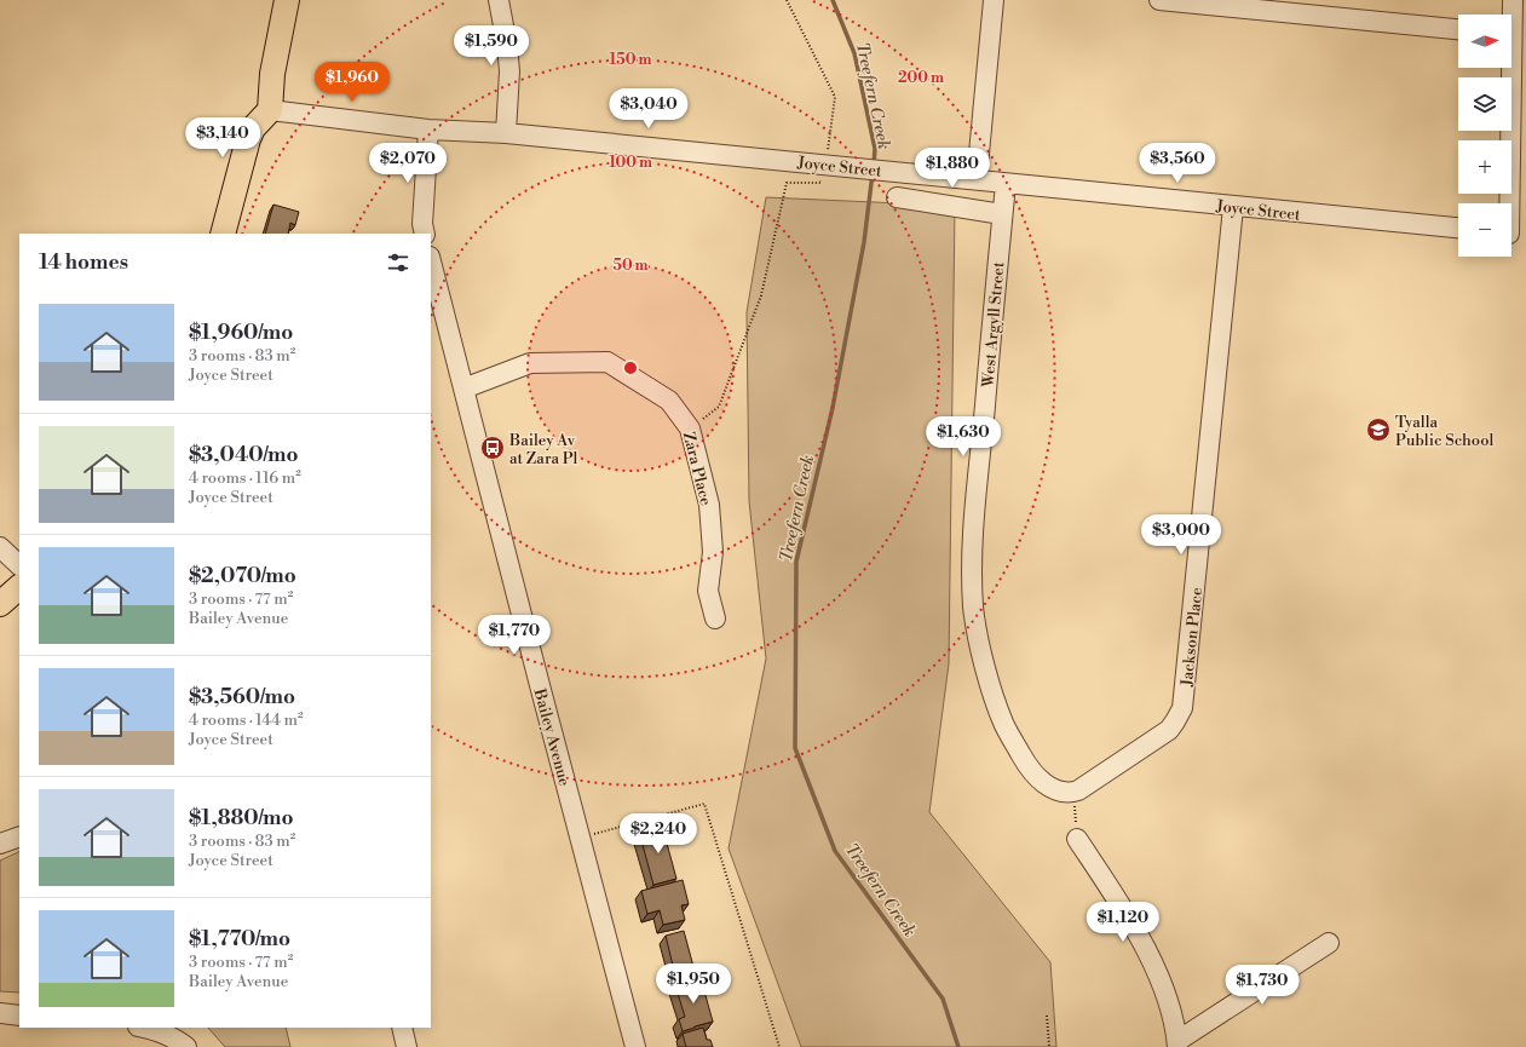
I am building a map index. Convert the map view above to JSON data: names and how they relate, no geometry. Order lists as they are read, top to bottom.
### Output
{
  "streets": {
    "street": [
      "Joyce Street",
      "West Argyll Street",
      "Zara Place",
      "Jackson Place",
      "Bailey Avenue"
    ]
  },
  "crossings": [
    ["Joyce Street", "West Argyll Street"],
    ["Joyce Street", "Jackson Place"],
    ["West Argyll Street", "Jackson Place"],
    ["Zara Place", "Bailey Avenue"]
  ],
  "water": ["Treefern Creek"],
  "places": {
    "school or university": ["Tyalla Public School"],
    "bus stop": ["Bailey Av at Zara Pl"]
  },
  "north": "right",
  "page": {
    "map_buttons": ["+", "−"],
    "price": [
      "$1,590",
      "$1,960",
      "$3,040",
      "$3,140",
      "$2,070",
      "$3,560",
      "$1,880",
      "$1,630",
      "$3,000",
      "$1,770",
      "$2,240",
      "$1,120",
      "$1,950",
      "$1,730"
    ],
    "heading": "14 homes",
    "list": [
      {
        "name": "$1,960/mo",
        "note": "3 rooms · 83 m² · Joyce Street"
      },
      {
        "name": "$3,040/mo",
        "note": "4 rooms · 116 m² · Joyce Street"
      },
      {
        "name": "$2,070/mo",
        "note": "3 rooms · 77 m² · Bailey Avenue"
      },
      {
        "name": "$3,560/mo",
        "note": "4 rooms · 144 m² · Joyce Street"
      },
      {
        "name": "$1,880/mo",
        "note": "3 rooms · 83 m² · Joyce Street"
      },
      {
        "name": "$1,770/mo",
        "note": "3 rooms · 77 m² · Bailey Avenue"
      }
    ]
  },
  "rings": [
    "150 m",
    "200 m",
    "100 m",
    "50 m"
  ]
}
